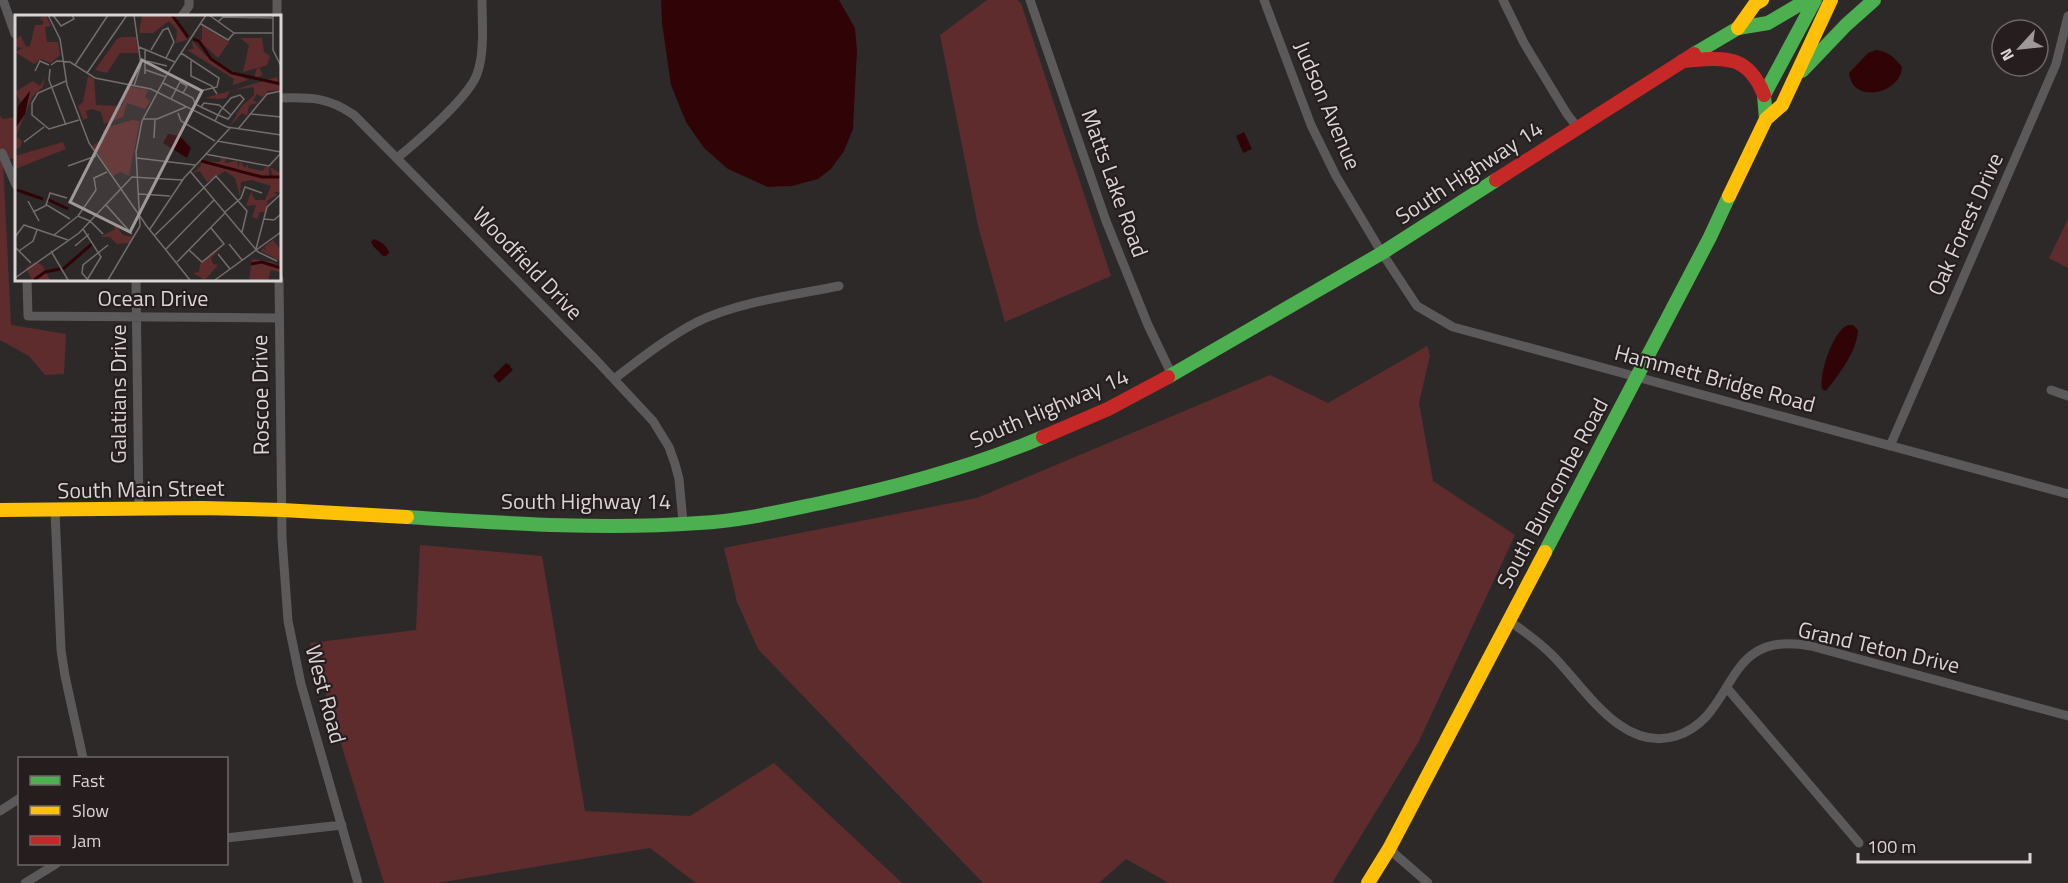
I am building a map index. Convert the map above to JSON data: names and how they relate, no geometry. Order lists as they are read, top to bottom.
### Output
{
  "streets": {
    "main road": ["South Highway 14", "South Main Street", "South Buncombe Road"],
    "street": [
      "Judson Avenue",
      "Matts Lake Road",
      "Oak Forest Drive",
      "Woodfield Drive",
      "Ocean Drive",
      "Hammett Bridge Road",
      "Galatians Drive",
      "Roscoe Drive",
      "Grand Teton Drive",
      "West Road"
    ]
  },
  "crossings": [
    ["Judson Avenue", "South Highway 14"],
    ["Judson Avenue", "Hammett Bridge Road"],
    ["South Highway 14", "Matts Lake Road"],
    ["South Highway 14", "Woodfield Drive"],
    ["South Highway 14", "Hammett Bridge Road"],
    ["South Highway 14", "Roscoe Drive"],
    ["South Highway 14", "South Main Street"],
    ["South Highway 14", "West Road"],
    ["Oak Forest Drive", "Hammett Bridge Road"],
    ["Ocean Drive", "Galatians Drive"],
    ["Ocean Drive", "Roscoe Drive"],
    ["Hammett Bridge Road", "South Buncombe Road"],
    ["Galatians Drive", "South Main Street"],
    ["Roscoe Drive", "South Main Street"],
    ["Roscoe Drive", "West Road"],
    ["South Main Street", "West Road"],
    ["South Buncombe Road", "Grand Teton Drive"]
  ],
  "legend": ["Fast", "Slow", "Jam"],
  "scale_bar": "100 m",
  "north": "bottom left"
}
